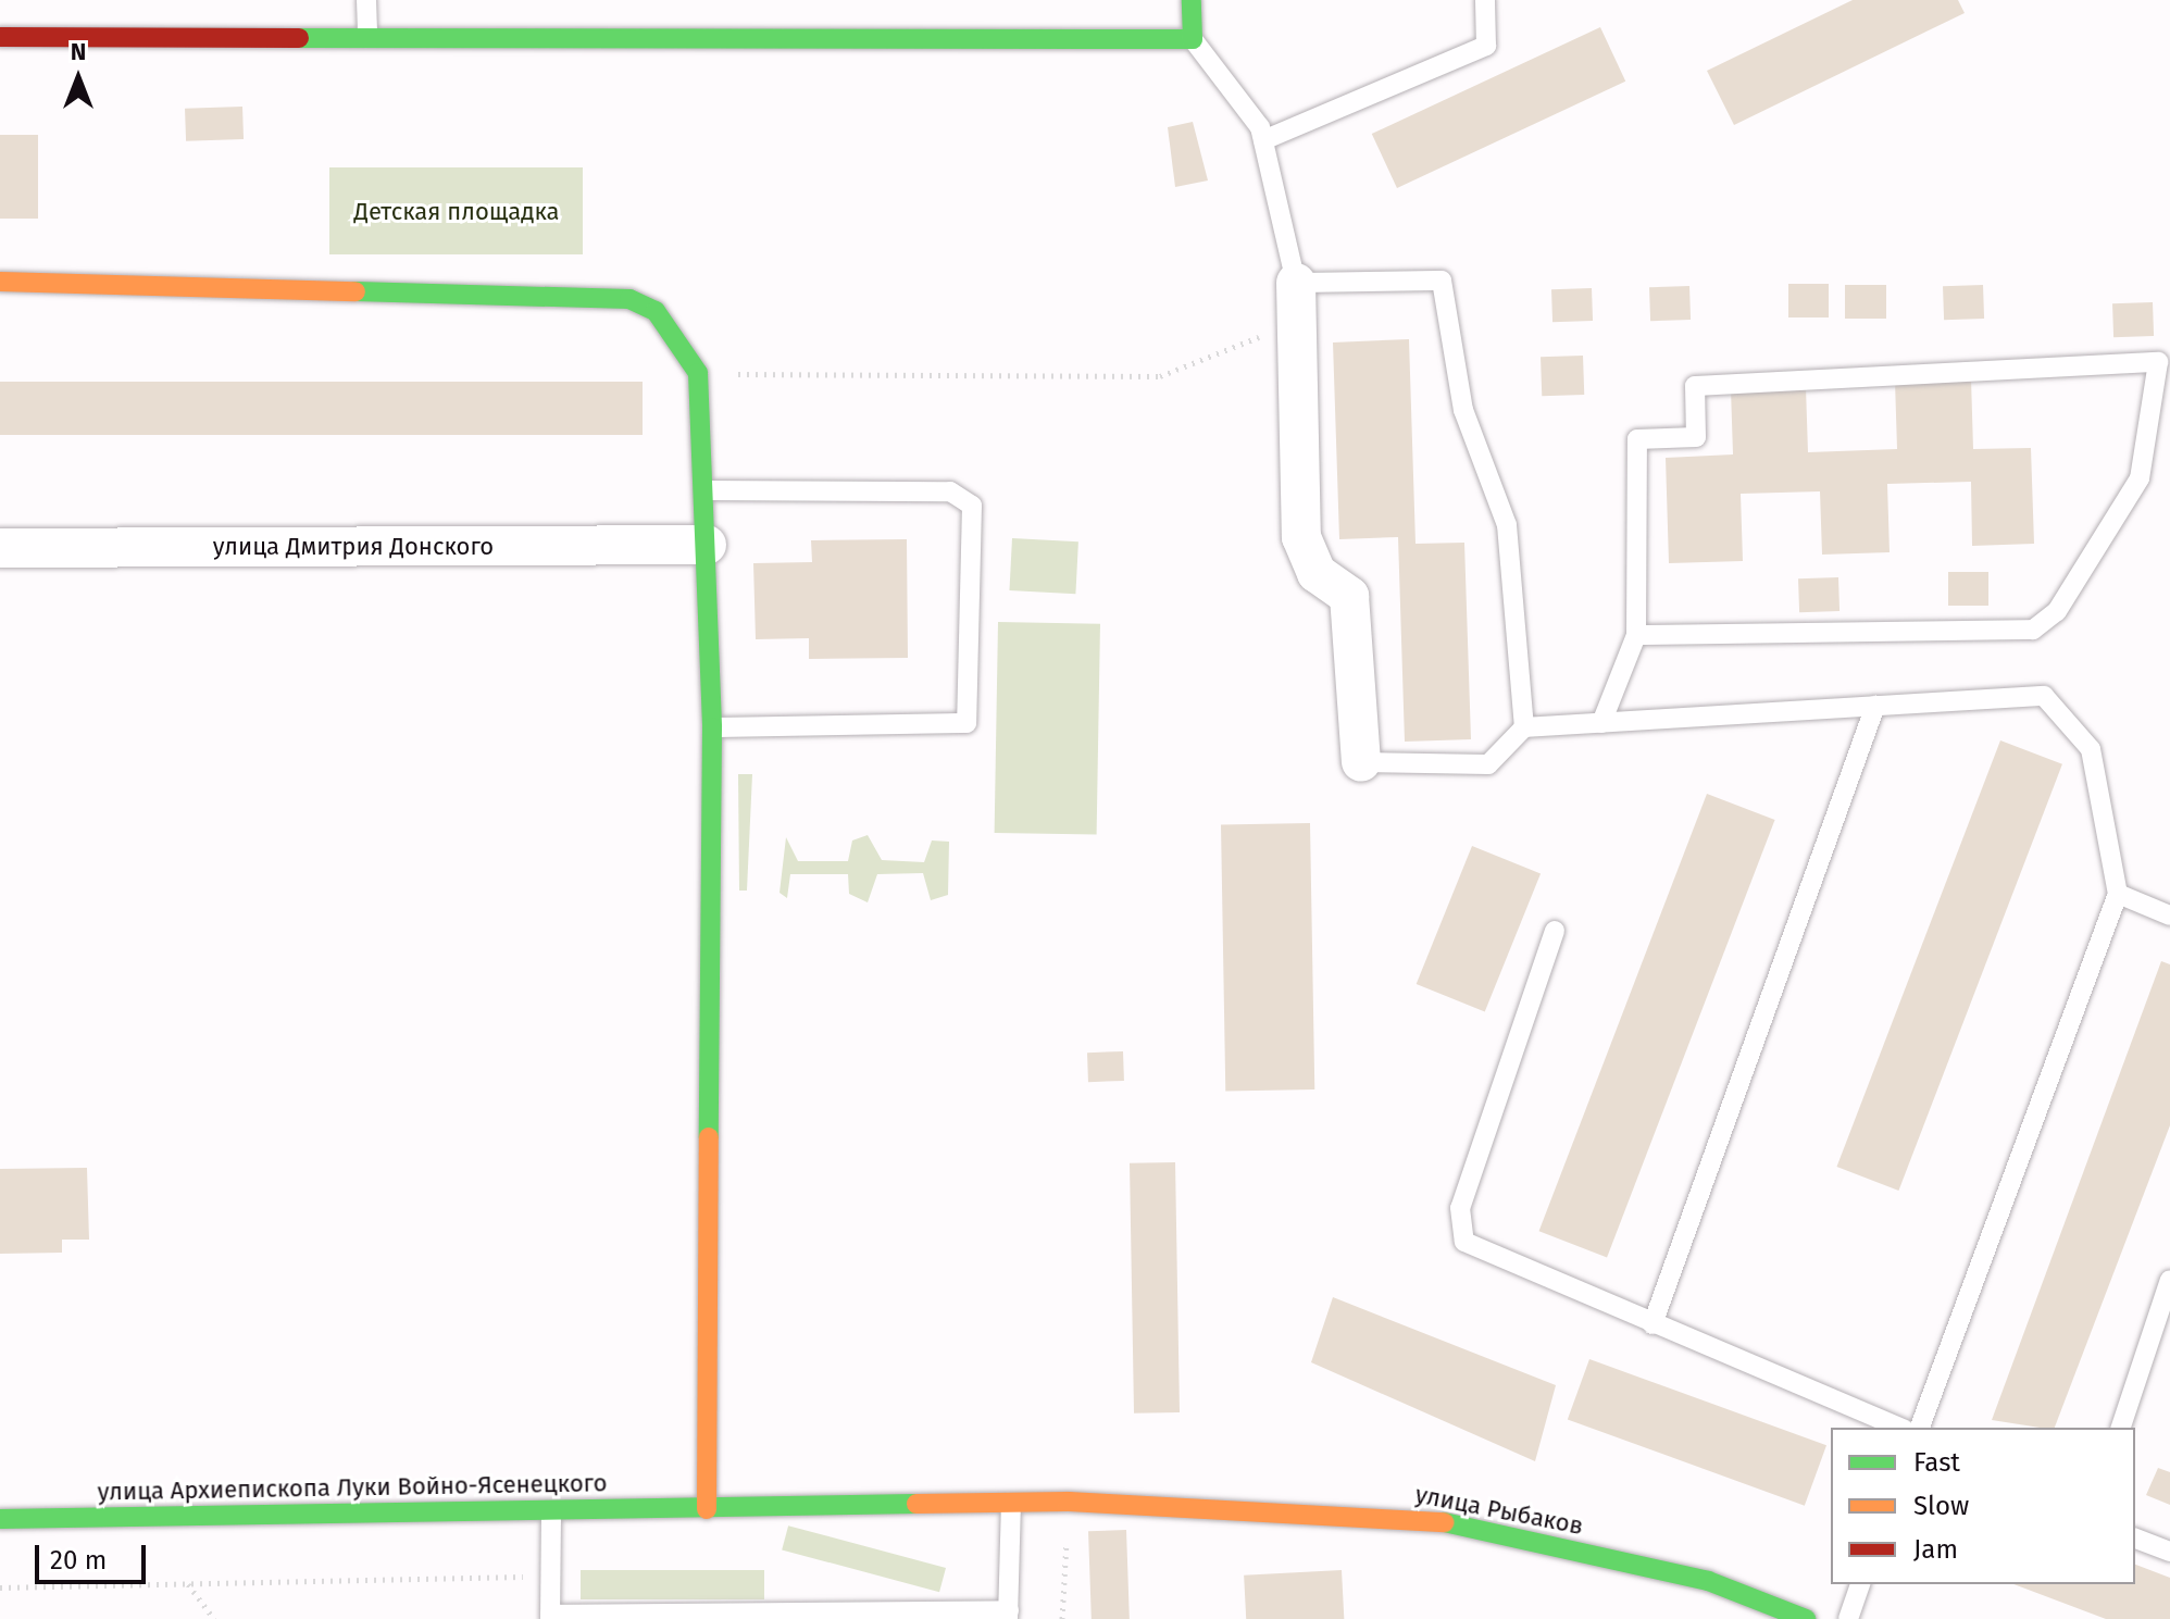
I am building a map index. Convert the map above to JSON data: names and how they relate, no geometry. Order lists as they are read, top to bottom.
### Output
{
  "streets": {
    "street": ["улица Дмитрия Донского", "улица Архиепископа Луки Войно-Ясенецкого", "улица Рыбаков"]
  },
  "crossings": [
    ["улица Архиепископа Луки Войно-Ясенецкого", "улица Рыбаков"]
  ],
  "parks": ["Детская площадка"],
  "legend": ["Fast", "Slow", "Jam"],
  "scale_bar": "20 m",
  "north": "top"
}
